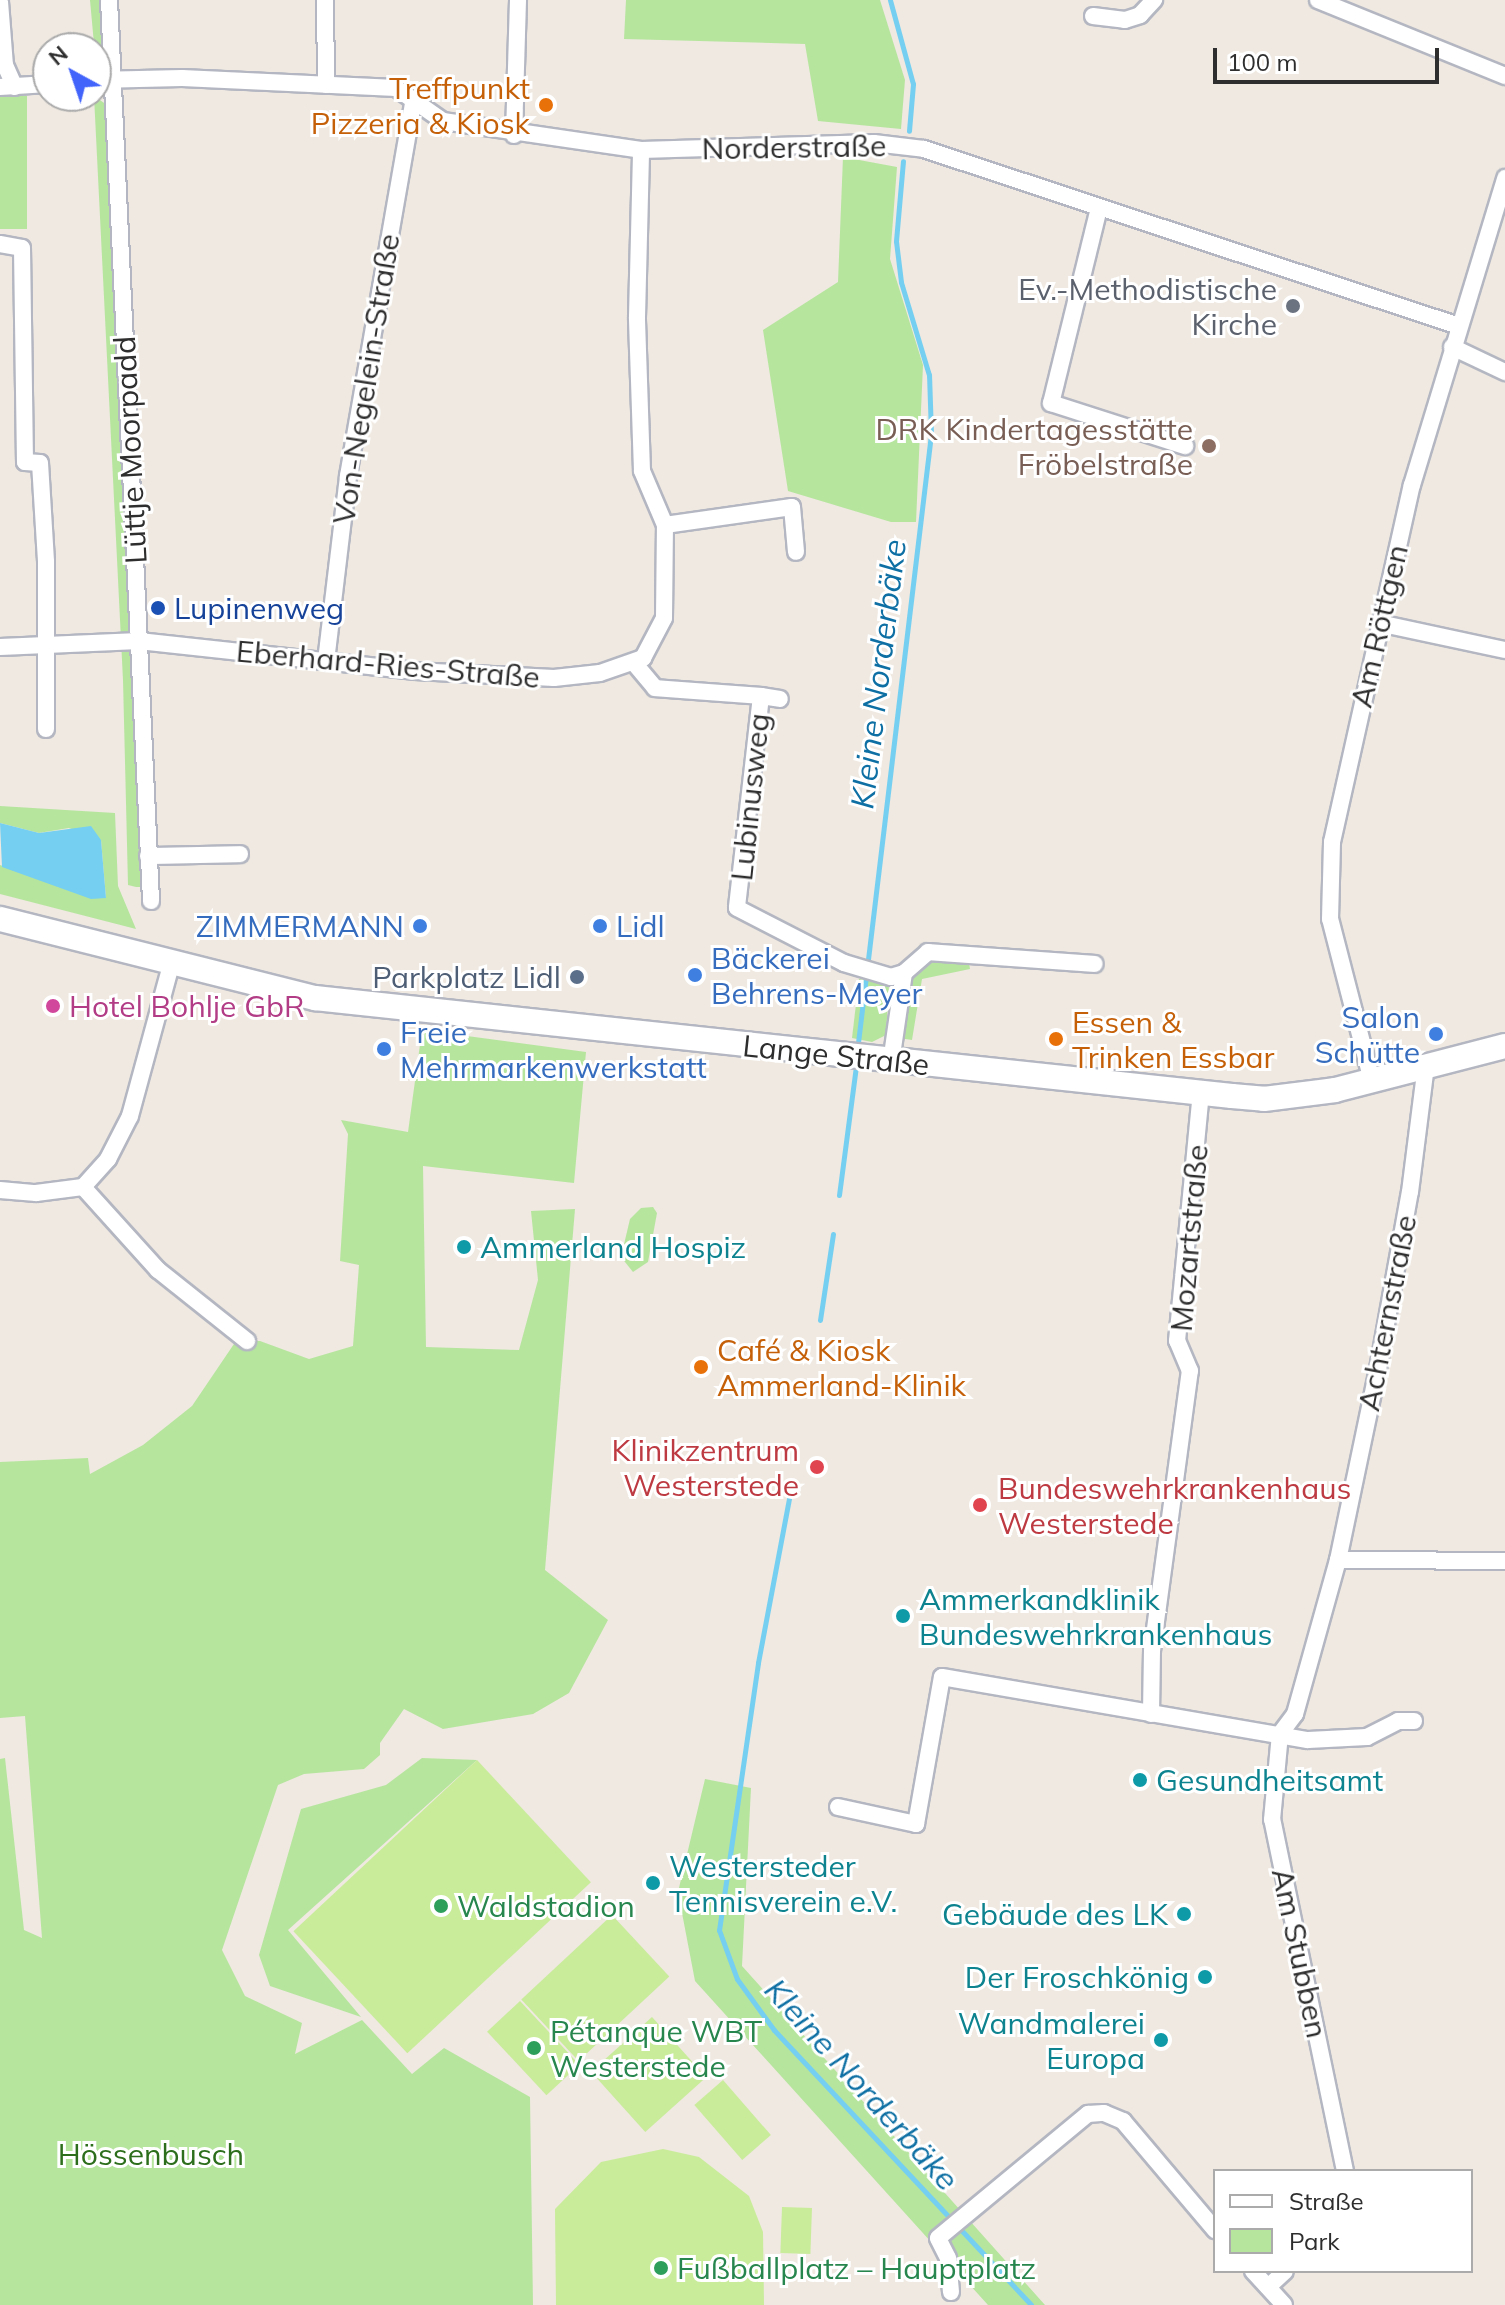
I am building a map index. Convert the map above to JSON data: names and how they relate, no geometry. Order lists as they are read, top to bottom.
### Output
{
  "streets": {
    "street": [
      "Norderstraße",
      "Von-Negelein-Straße",
      "Lüttje Moorpadd",
      "Am Röttgen",
      "Eberhard-Ries-Straße",
      "Lubinusweg",
      "Lange Straße",
      "Mozartstraße",
      "Achternstraße",
      "Am Stubben"
    ]
  },
  "crossings": [
    ["Norderstraße", "Von-Negelein-Straße"],
    ["Norderstraße", "Am Röttgen"],
    ["Von-Negelein-Straße", "Eberhard-Ries-Straße"],
    ["Lüttje Moorpadd", "Eberhard-Ries-Straße"],
    ["Am Röttgen", "Lange Straße"],
    ["Eberhard-Ries-Straße", "Lubinusweg"],
    ["Lange Straße", "Mozartstraße"],
    ["Lange Straße", "Achternstraße"],
    ["Achternstraße", "Am Stubben"]
  ],
  "water": ["Kleine Norderbäke"],
  "parks": ["Hössenbusch"],
  "places": [
    "Treffpunkt Pizzeria & Kiosk",
    "Ev.-Methodistische Kirche",
    "DRK Kindertagesstätte Fröbelstraße",
    "Lupinenweg",
    "ZIMMERMANN",
    "Lidl",
    "Bäckerei Behrens-Meyer",
    "Parkplatz Lidl",
    "Hotel Bohlje GbR",
    "Salon Schütte",
    "Essen & Trinken Essbar",
    "Freie Mehrmarkenwerkstatt",
    "Ammerland Hospiz",
    "Café & Kiosk Ammerland-Klinik",
    "Klinikzentrum Westerstede",
    "Bundeswehrkrankenhaus Westerstede",
    "Ammerkandklinik Bundeswehrkrankenhaus",
    "Gesundheitsamt",
    "Westersteder Tennisverein e.V.",
    "Waldstadion",
    "Gebäude des LK",
    "Der Froschkönig",
    "Wandmalerei Europa",
    "Pétanque WBT Westerstede",
    "Fußballplatz – Hauptplatz"
  ],
  "legend": ["Straße", "Park"],
  "scale_bar": "100 m",
  "north": "top left"
}
